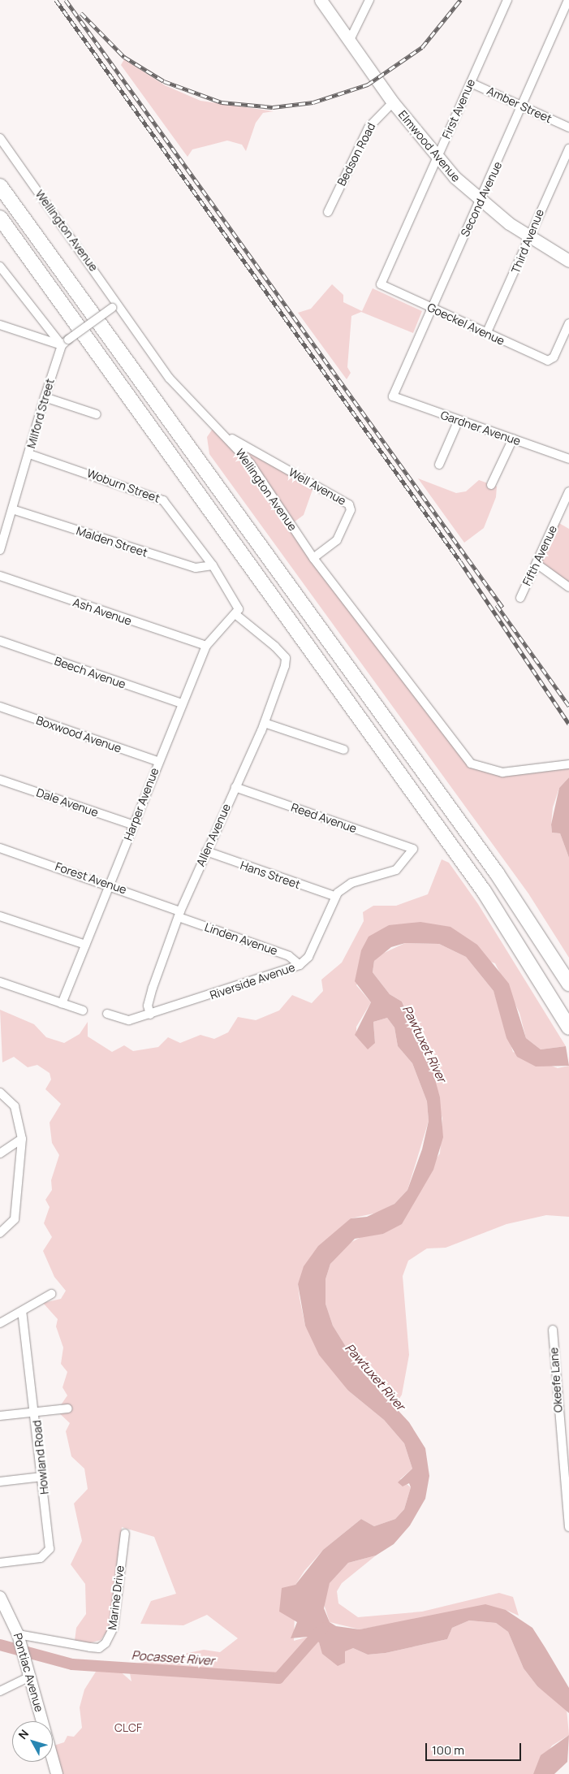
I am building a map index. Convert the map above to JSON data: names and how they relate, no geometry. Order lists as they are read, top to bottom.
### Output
{
  "streets": {
    "main road": ["Elmwood Avenue", "Pontiac Avenue"],
    "street": [
      "Amber Street",
      "First Avenue",
      "Bedson Road",
      "Second Avenue",
      "Wellington Avenue",
      "Third Avenue",
      "Goeckel Avenue",
      "Milford Street",
      "Gardner Avenue",
      "Woburn Street",
      "Well Avenue",
      "Malden Street",
      "Fifth Avenue",
      "Ash Avenue",
      "Beech Avenue",
      "Boxwood Avenue",
      "Dale Avenue",
      "Harper Avenue",
      "Reed Avenue",
      "Allen Avenue",
      "Hans Street",
      "Forest Avenue",
      "Linden Avenue",
      "Riverside Avenue",
      "Okeefe Lane",
      "Howland Road",
      "Marine Drive"
    ]
  },
  "crossings": [
    ["Amber Street", "First Avenue"],
    ["Amber Street", "Second Avenue"],
    ["First Avenue", "Elmwood Avenue"],
    ["First Avenue", "Goeckel Avenue"],
    ["Elmwood Avenue", "Bedson Road"],
    ["Elmwood Avenue", "Second Avenue"],
    ["Elmwood Avenue", "Third Avenue"],
    ["Second Avenue", "Goeckel Avenue"],
    ["Second Avenue", "Gardner Avenue"],
    ["Wellington Avenue", "Well Avenue"],
    ["Third Avenue", "Goeckel Avenue"],
    ["Milford Street", "Woburn Street"],
    ["Milford Street", "Malden Street"],
    ["Woburn Street", "Malden Street"],
    ["Ash Avenue", "Harper Avenue"],
    ["Beech Avenue", "Harper Avenue"],
    ["Boxwood Avenue", "Harper Avenue"],
    ["Dale Avenue", "Harper Avenue"],
    ["Harper Avenue", "Allen Avenue"],
    ["Harper Avenue", "Forest Avenue"],
    ["Reed Avenue", "Allen Avenue"],
    ["Reed Avenue", "Riverside Avenue"],
    ["Allen Avenue", "Hans Street"],
    ["Allen Avenue", "Forest Avenue"],
    ["Allen Avenue", "Linden Avenue"],
    ["Allen Avenue", "Riverside Avenue"],
    ["Hans Street", "Riverside Avenue"],
    ["Forest Avenue", "Linden Avenue"],
    ["Linden Avenue", "Riverside Avenue"],
    ["Marine Drive", "Pontiac Avenue"]
  ],
  "water": ["Pawtuxet River", "Pocasset River"],
  "parks": ["CLCF"],
  "scale_bar": "100 m",
  "north": "top left"
}
